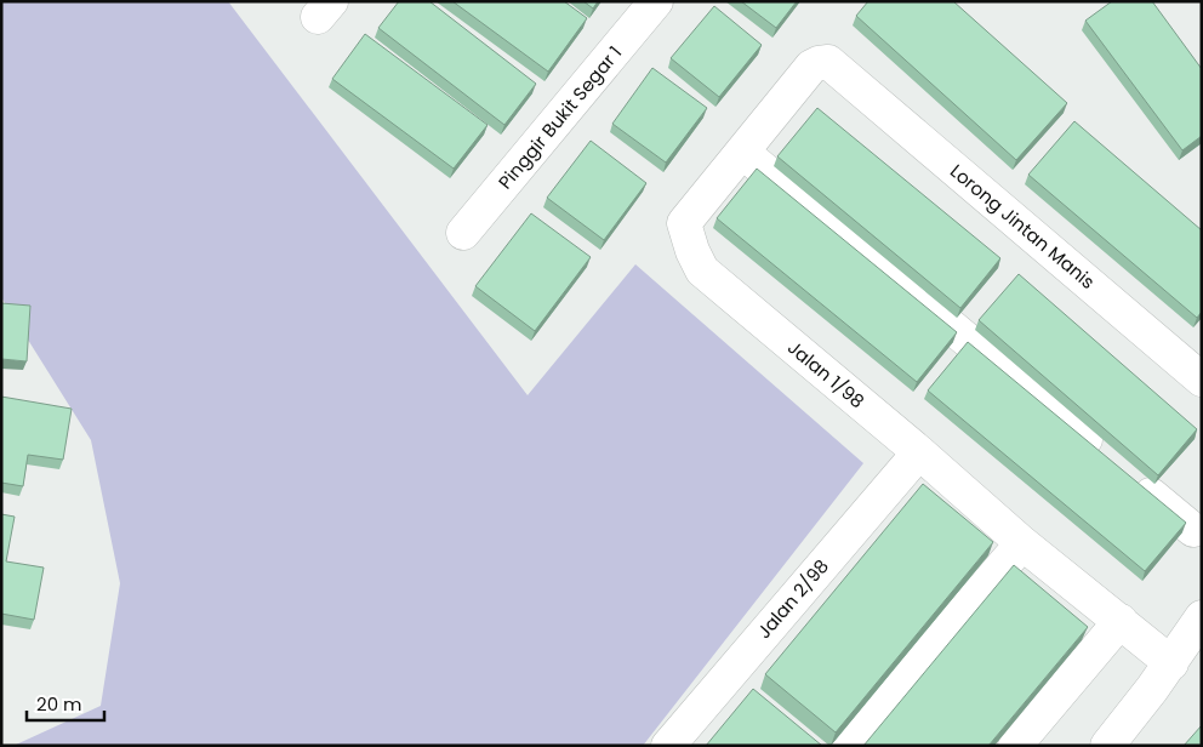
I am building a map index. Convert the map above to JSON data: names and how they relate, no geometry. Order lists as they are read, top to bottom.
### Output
{
  "streets": {
    "street": [
      "Pinggir Bukit Segar 1",
      "Lorong Jintan Manis",
      "Jalan 1/98",
      "Jalan 2/98"
    ]
  },
  "crossings": [
    ["Lorong Jintan Manis", "Jalan 1/98"],
    ["Jalan 1/98", "Jalan 2/98"]
  ],
  "scale_bar": "20 m"
}
